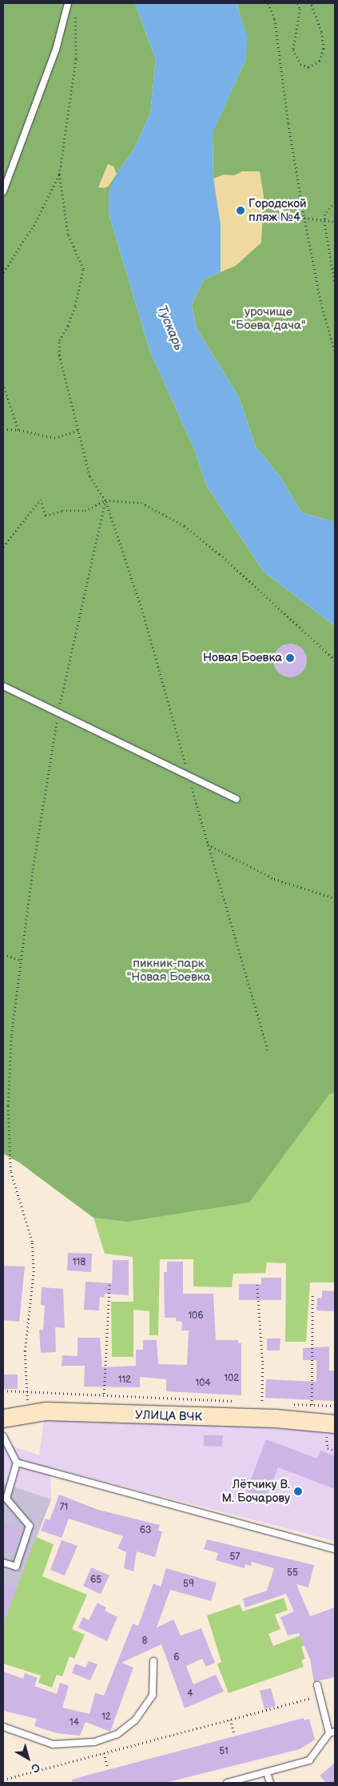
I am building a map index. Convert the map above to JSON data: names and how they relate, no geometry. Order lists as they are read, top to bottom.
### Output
{
  "streets": {
    "main road": ["УЛИЦА ВЧК"]
  },
  "water": ["Тускарь"],
  "parks": ["урочище \"Боева дача\"", "пикник-парк \"Новая Боевка"],
  "places": ["Городской пляж №4", "Новая Боевка", "Лётчику В. М. Бочарову"],
  "house_numbers": [
    "118",
    "106",
    "102",
    "112",
    "104",
    "71",
    "63",
    "57",
    "55",
    "65",
    "59",
    "8",
    "6",
    "4",
    "12",
    "14",
    "51"
  ],
  "north": "bottom right"
}
